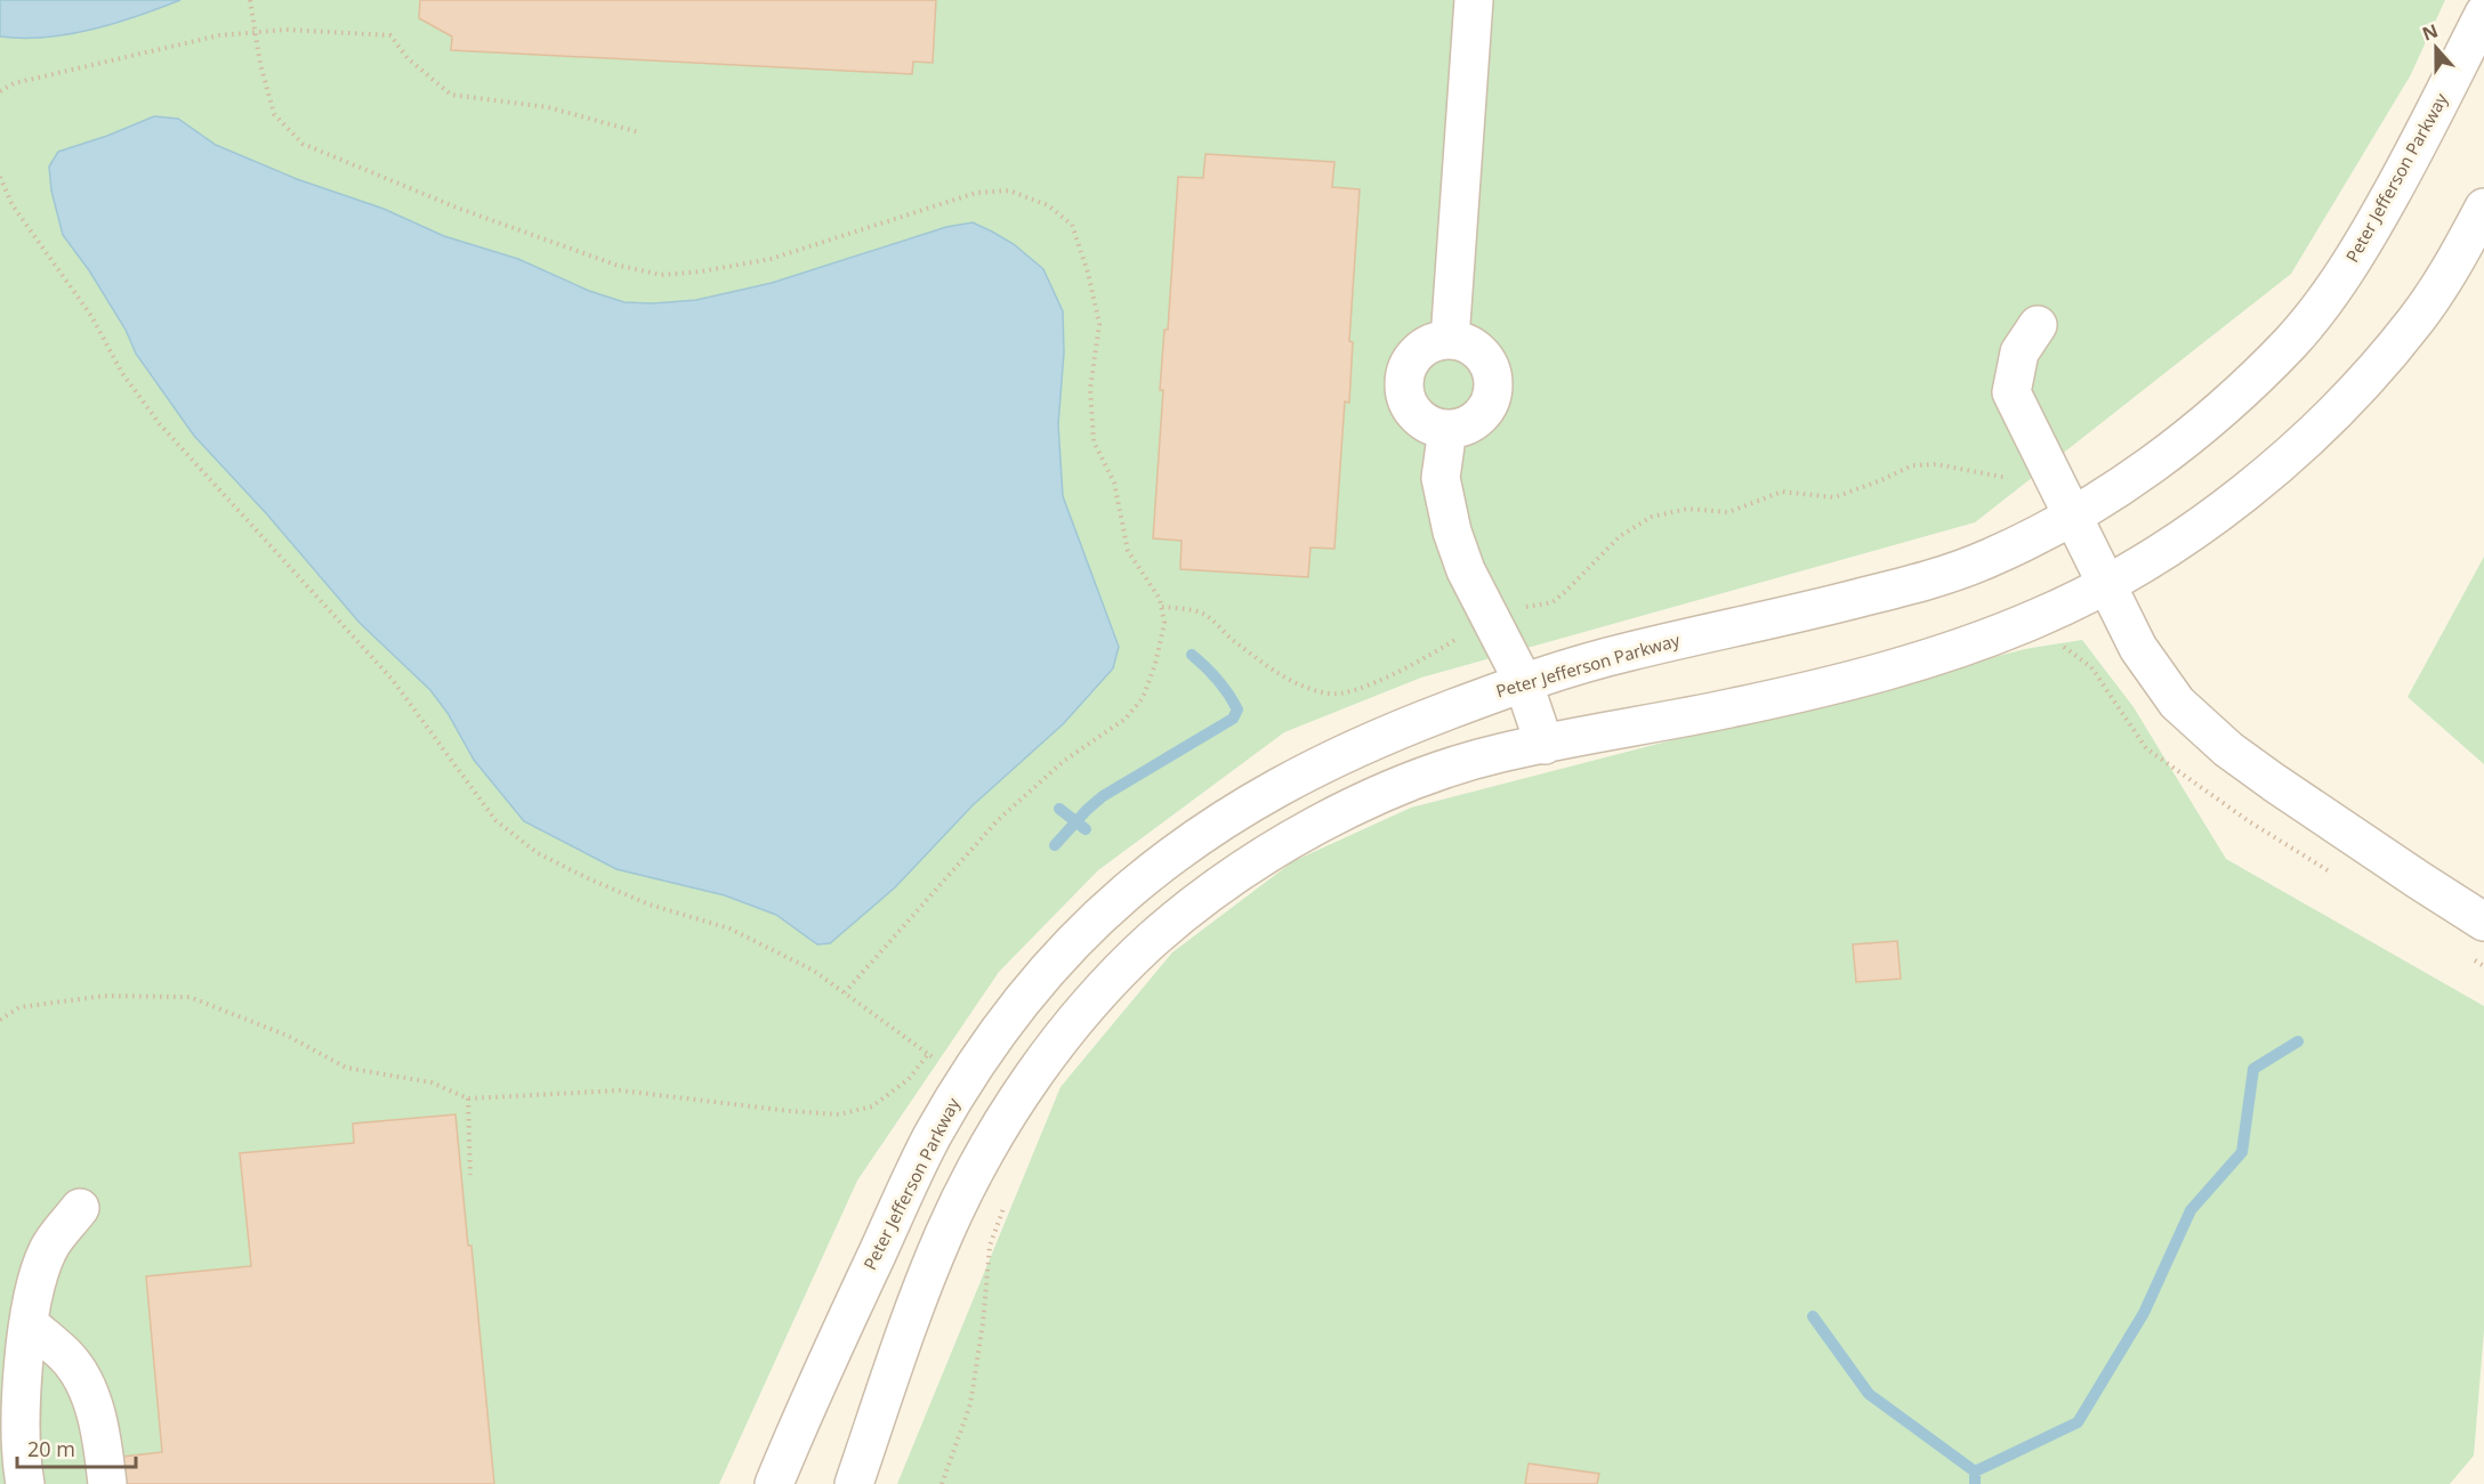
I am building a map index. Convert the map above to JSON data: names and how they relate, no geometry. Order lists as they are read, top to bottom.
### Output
{
  "streets": {
    "street": ["Peter Jefferson Parkway"]
  },
  "scale_bar": "20 m",
  "north": "top"
}
